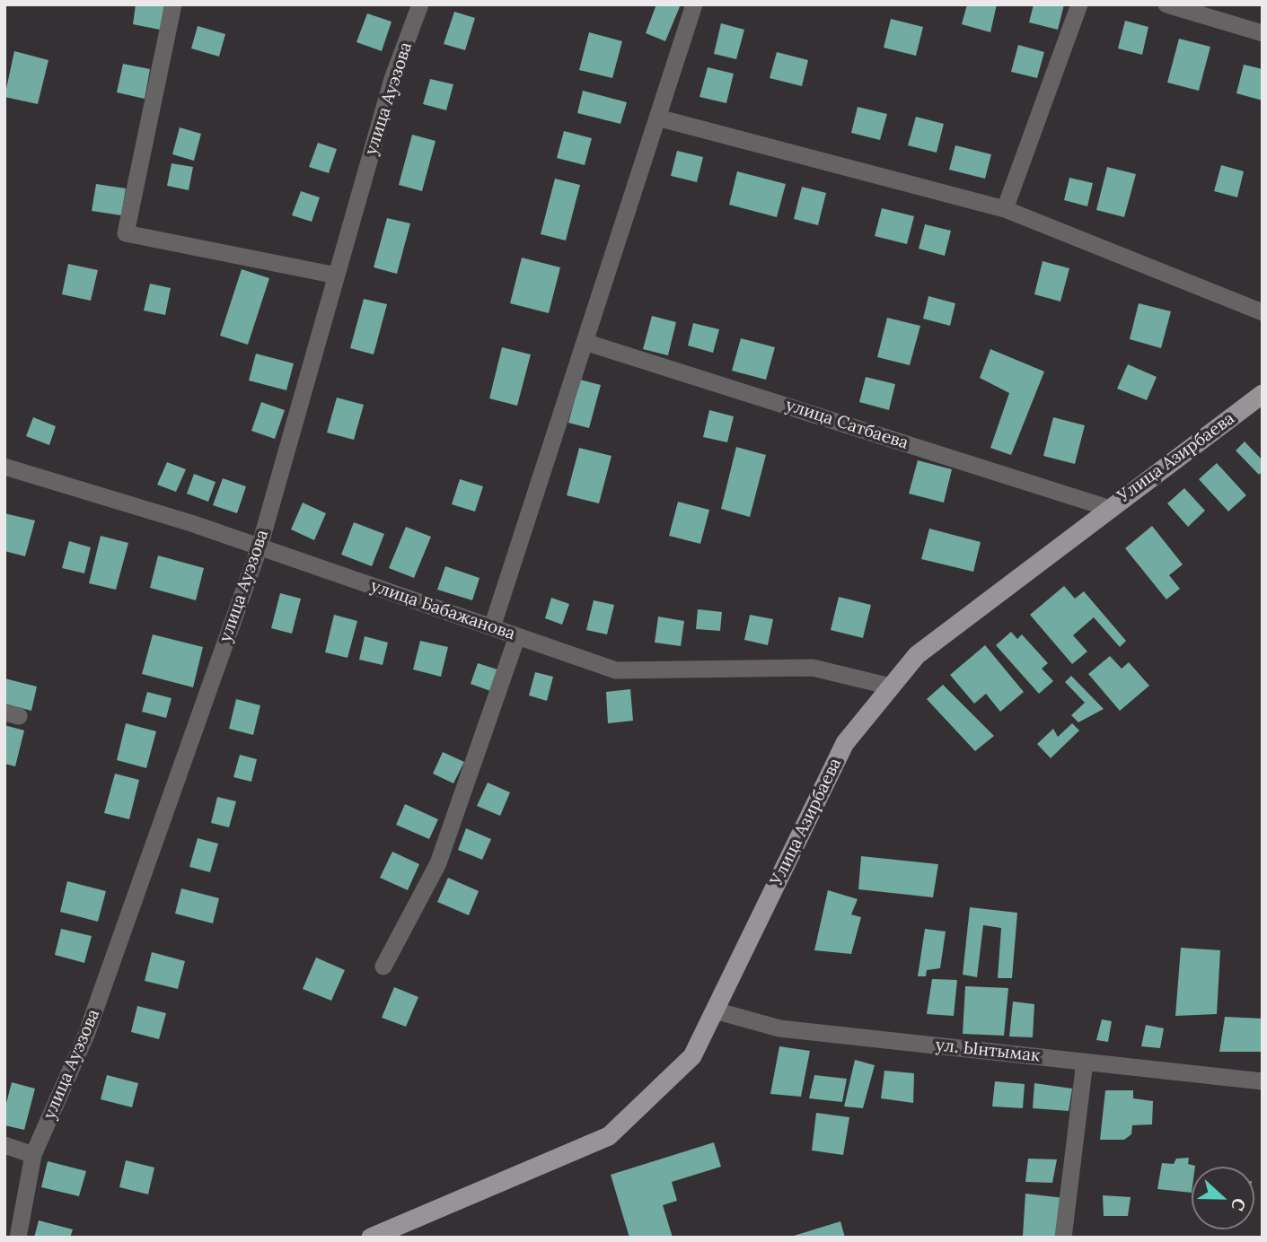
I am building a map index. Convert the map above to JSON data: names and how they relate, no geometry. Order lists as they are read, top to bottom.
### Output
{
  "streets": {
    "main road": ["Улица Азирбаева"],
    "street": [
      "улица Ауэзова",
      "улица Сатбаева",
      "улица Бабажанова",
      "ул. Ынтымак"
    ]
  },
  "crossings": [
    ["улица Ауэзова", "улица Бабажанова"],
    ["улица Сатбаева", "Улица Азирбаева"],
    ["Улица Азирбаева", "улица Бабажанова"],
    ["Улица Азирбаева", "ул. Ынтымак"]
  ],
  "north": "right"
}
